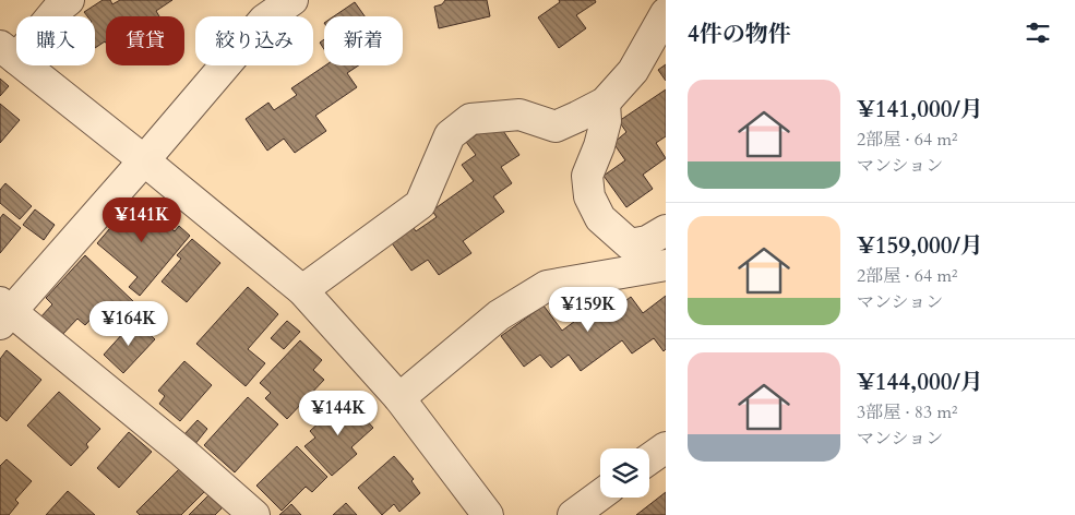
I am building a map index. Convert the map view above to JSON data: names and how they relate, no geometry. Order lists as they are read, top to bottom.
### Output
{
  "page": {
    "heading": "4件の物件",
    "chip": [
      "購入",
      "賃貸",
      "絞り込み",
      "新着"
    ],
    "list": [
      {
        "name": "¥141,000/月",
        "note": "2部屋 · 64 m² · マンション"
      },
      {
        "name": "¥159,000/月",
        "note": "2部屋 · 64 m² · マンション"
      },
      {
        "name": "¥144,000/月",
        "note": "3部屋 · 83 m² · マンション"
      }
    ],
    "price": [
      "¥141K",
      "¥159K",
      "¥164K",
      "¥144K"
    ]
  }
}
